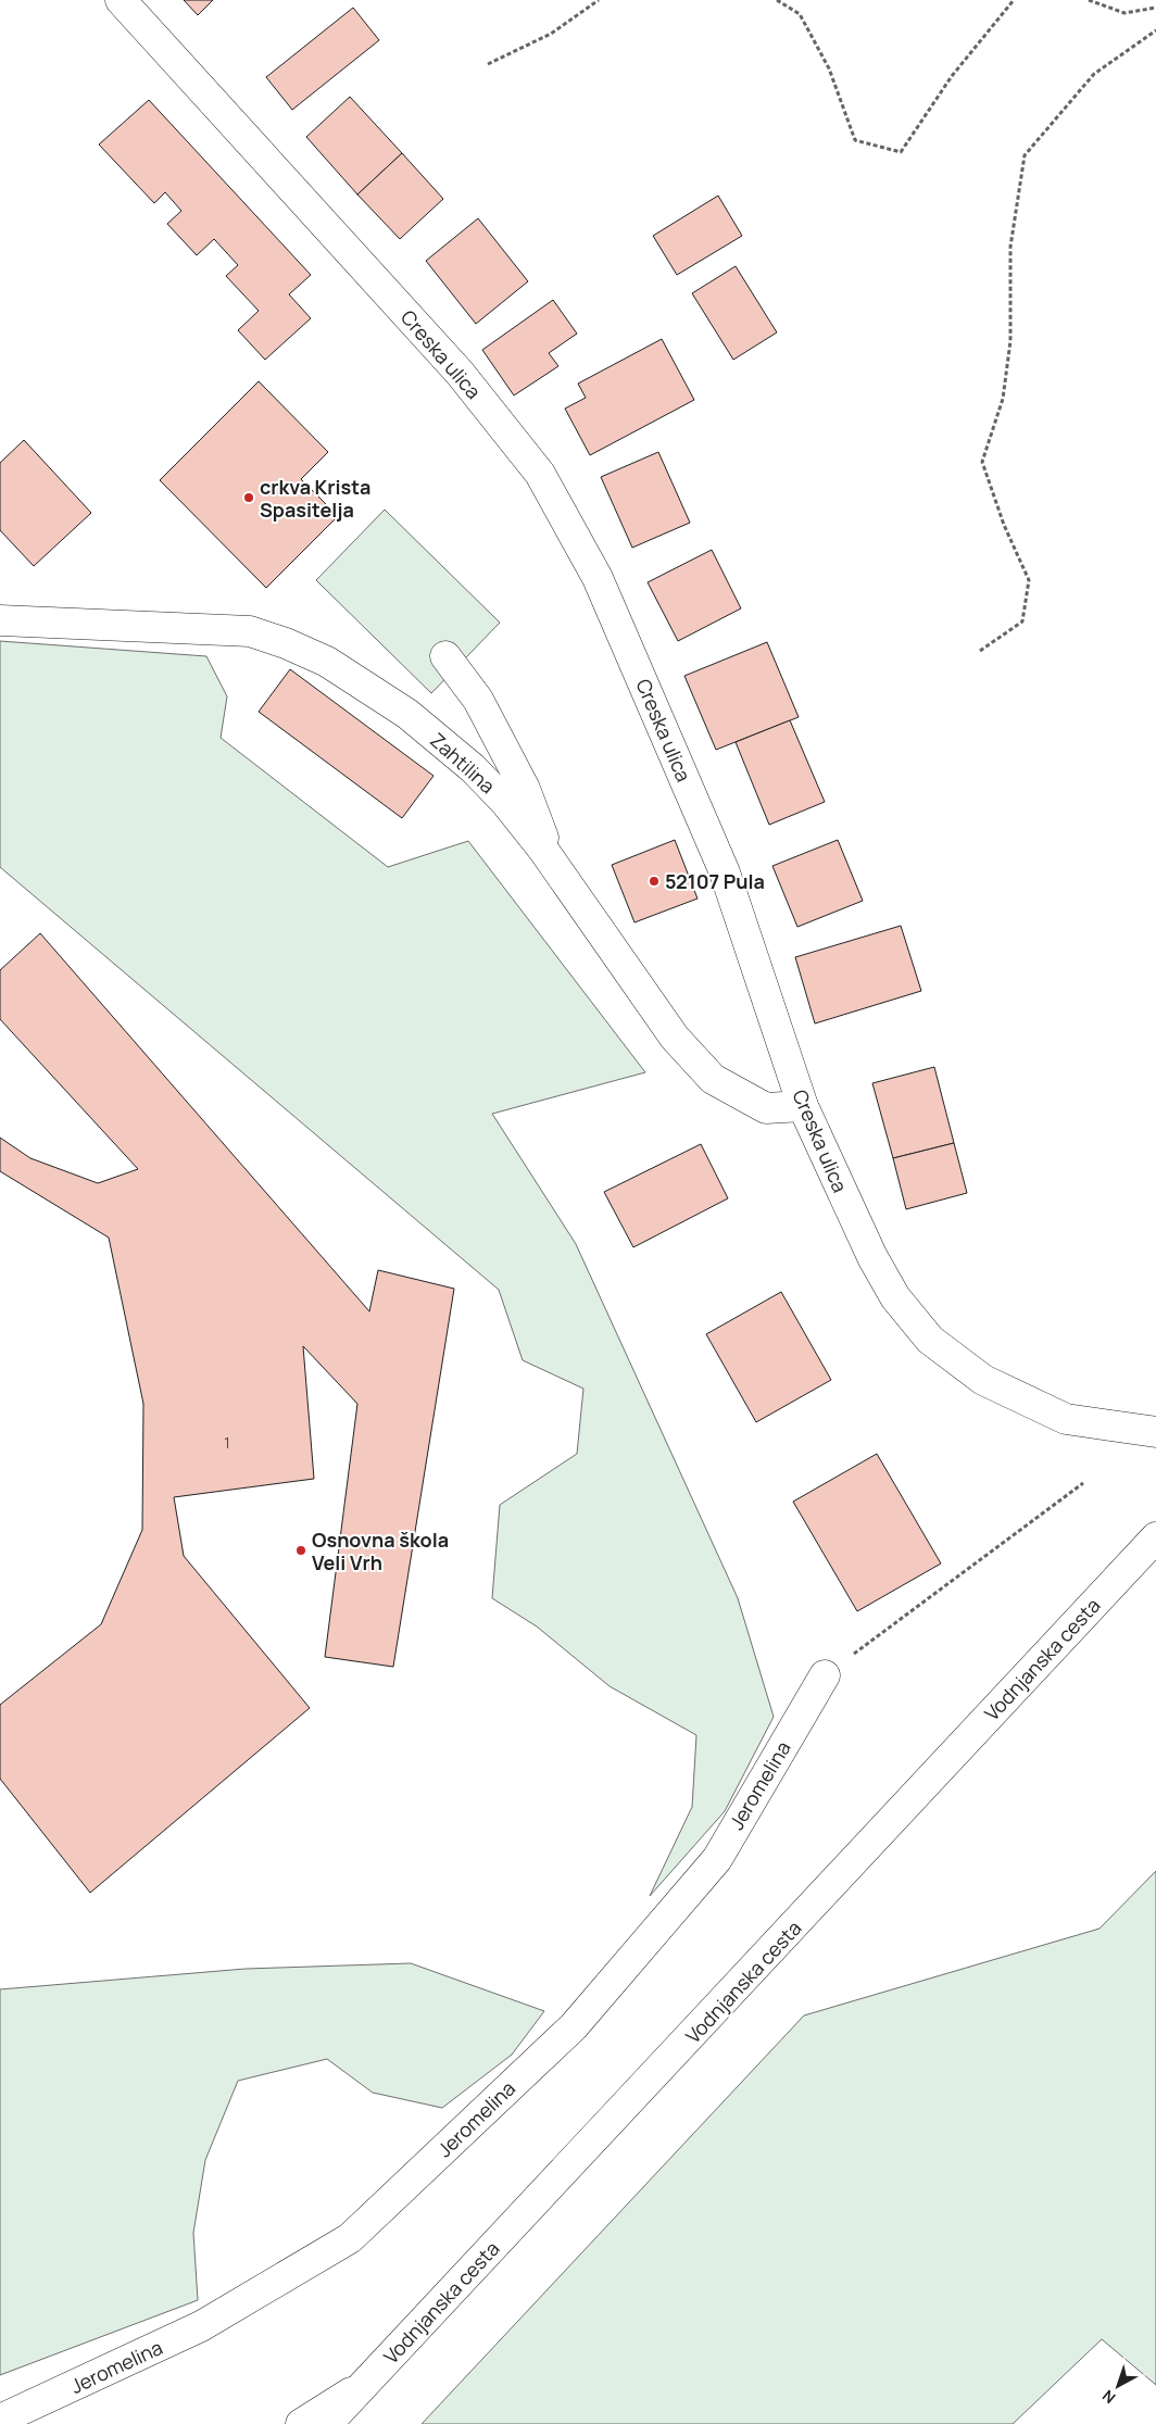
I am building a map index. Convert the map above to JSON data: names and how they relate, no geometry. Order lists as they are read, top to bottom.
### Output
{
  "streets": {
    "main road": [
      "Creska ulica",
      "Zahtilina",
      "Vodnjanska cesta",
      "Jeromelina"
    ]
  },
  "crossings": [
    ["Creska ulica", "Zahtilina"]
  ],
  "places": ["crkva Krista Spasitelja", "52107 Pula", "Osnovna škola Veli Vrh"],
  "house_numbers": ["1"],
  "north": "bottom left"
}
